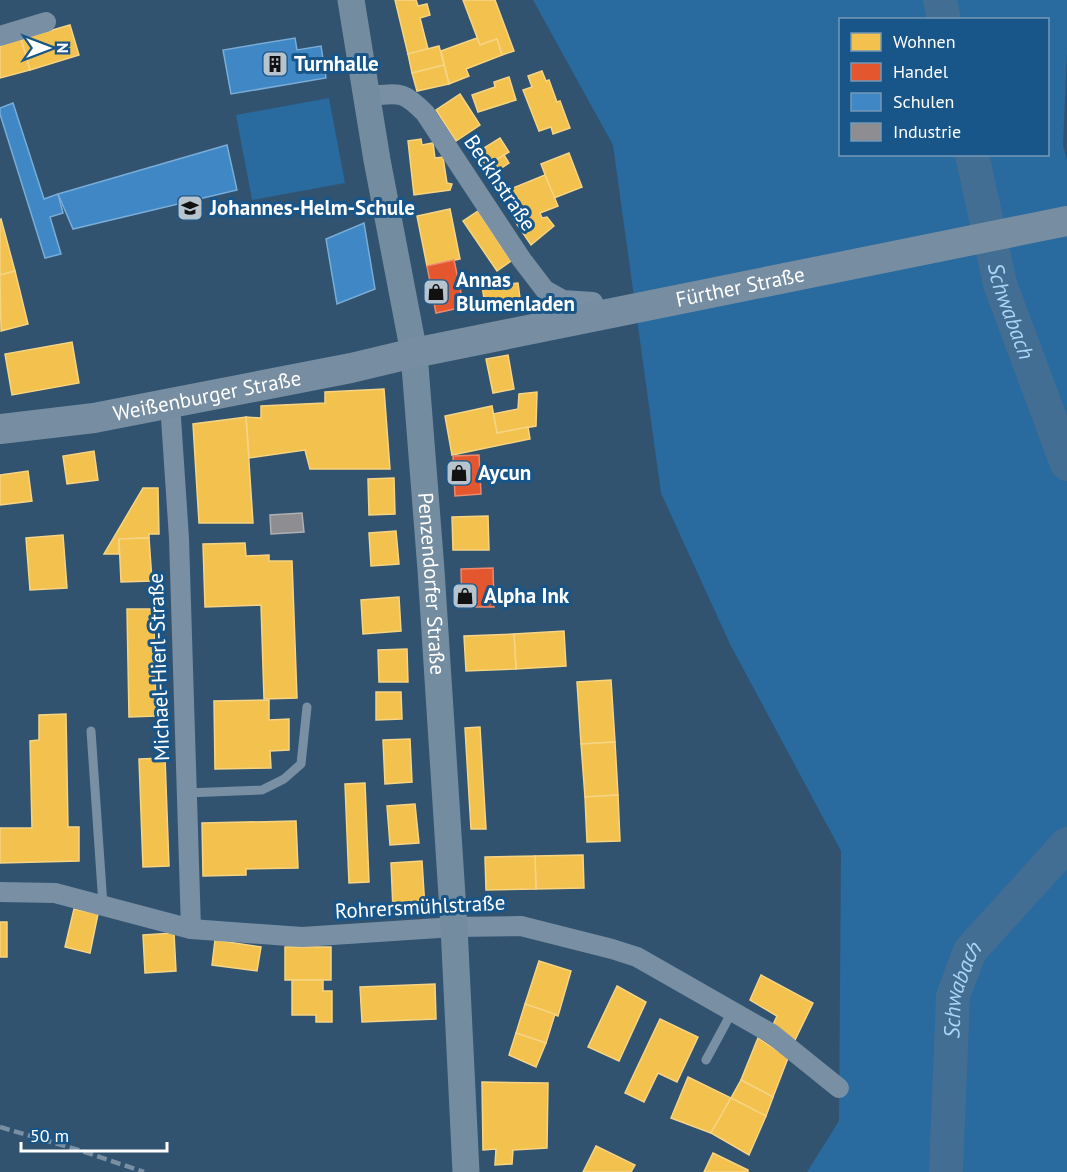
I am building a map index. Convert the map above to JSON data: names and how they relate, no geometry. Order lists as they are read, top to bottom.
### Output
{
  "streets": {
    "main road": ["Fürther Straße", "Weißenburger Straße", "Penzendorfer Straße"],
    "street": ["Beckhstraße", "Michael-Hierl-Straße", "Rohrersmühlstraße"]
  },
  "crossings": [
    ["Beckhstraße", "Penzendorfer Straße"],
    ["Fürther Straße", "Weißenburger Straße"],
    ["Fürther Straße", "Penzendorfer Straße"],
    ["Weißenburger Straße", "Penzendorfer Straße"],
    ["Weißenburger Straße", "Michael-Hierl-Straße"],
    ["Penzendorfer Straße", "Rohrersmühlstraße"],
    ["Michael-Hierl-Straße", "Rohrersmühlstraße"]
  ],
  "water": ["Schwabach"],
  "places": {
    "building": ["Turnhalle"],
    "school or university": ["Johannes-Helm-Schule"],
    "shop": ["Annas Blumenladen", "Aycun", "Alpha Ink"]
  },
  "legend": [
    "Wohnen",
    "Handel",
    "Schulen",
    "Industrie"
  ],
  "scale_bar": "50 m",
  "north": "right"
}
